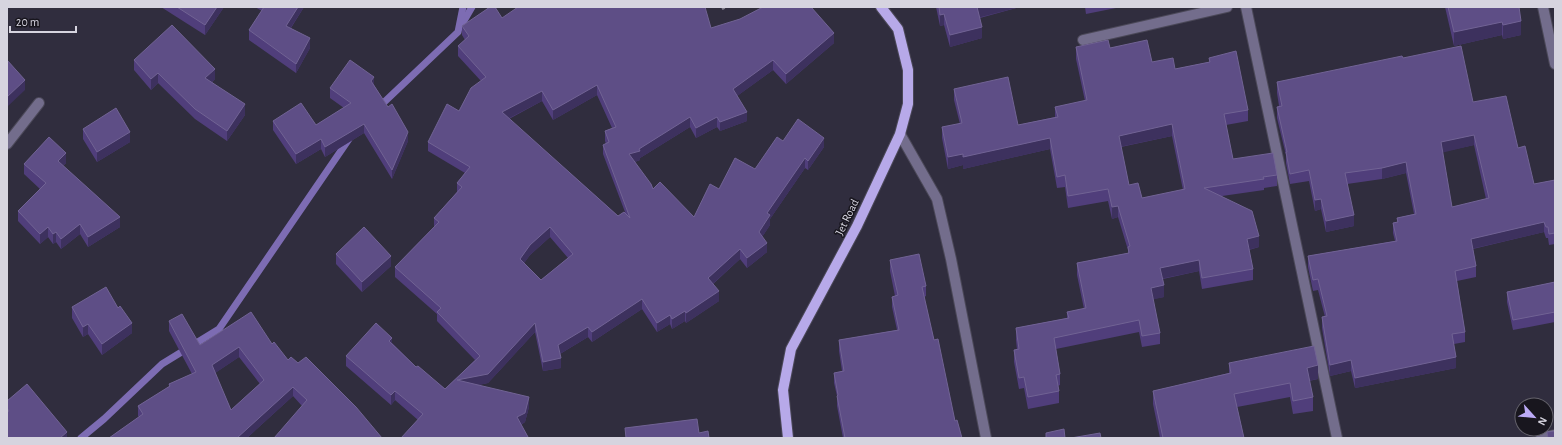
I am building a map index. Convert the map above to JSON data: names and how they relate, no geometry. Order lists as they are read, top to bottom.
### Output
{
  "streets": {
    "main road": ["Jet Road"]
  },
  "scale_bar": "20 m",
  "north": "bottom right"
}
